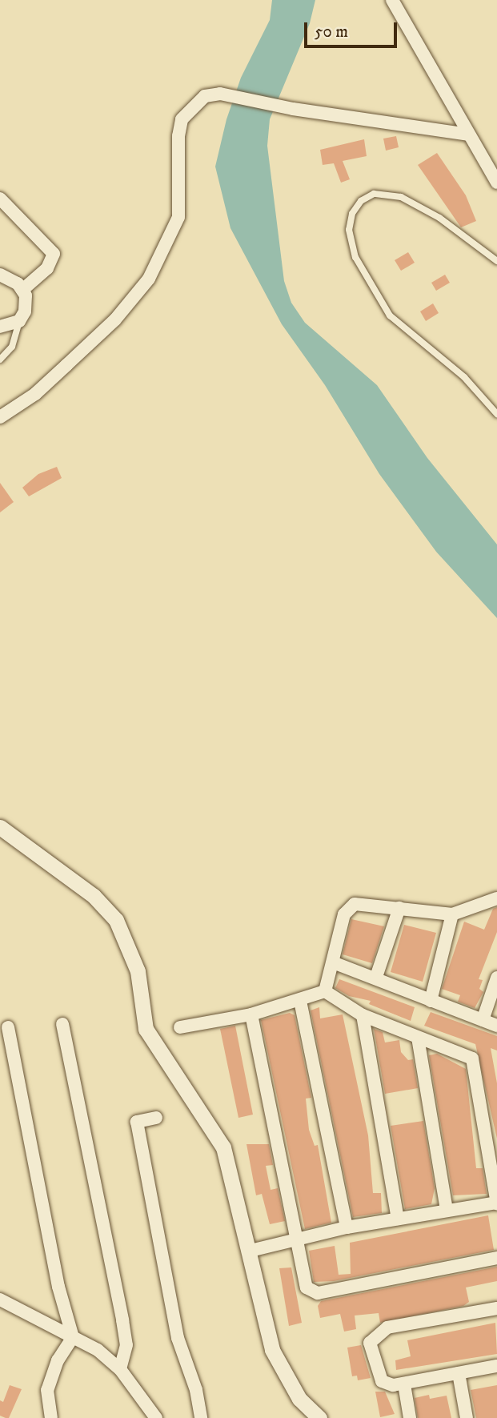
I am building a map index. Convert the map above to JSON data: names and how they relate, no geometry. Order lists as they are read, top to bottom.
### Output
{
  "scale_bar": "50 m"
}
